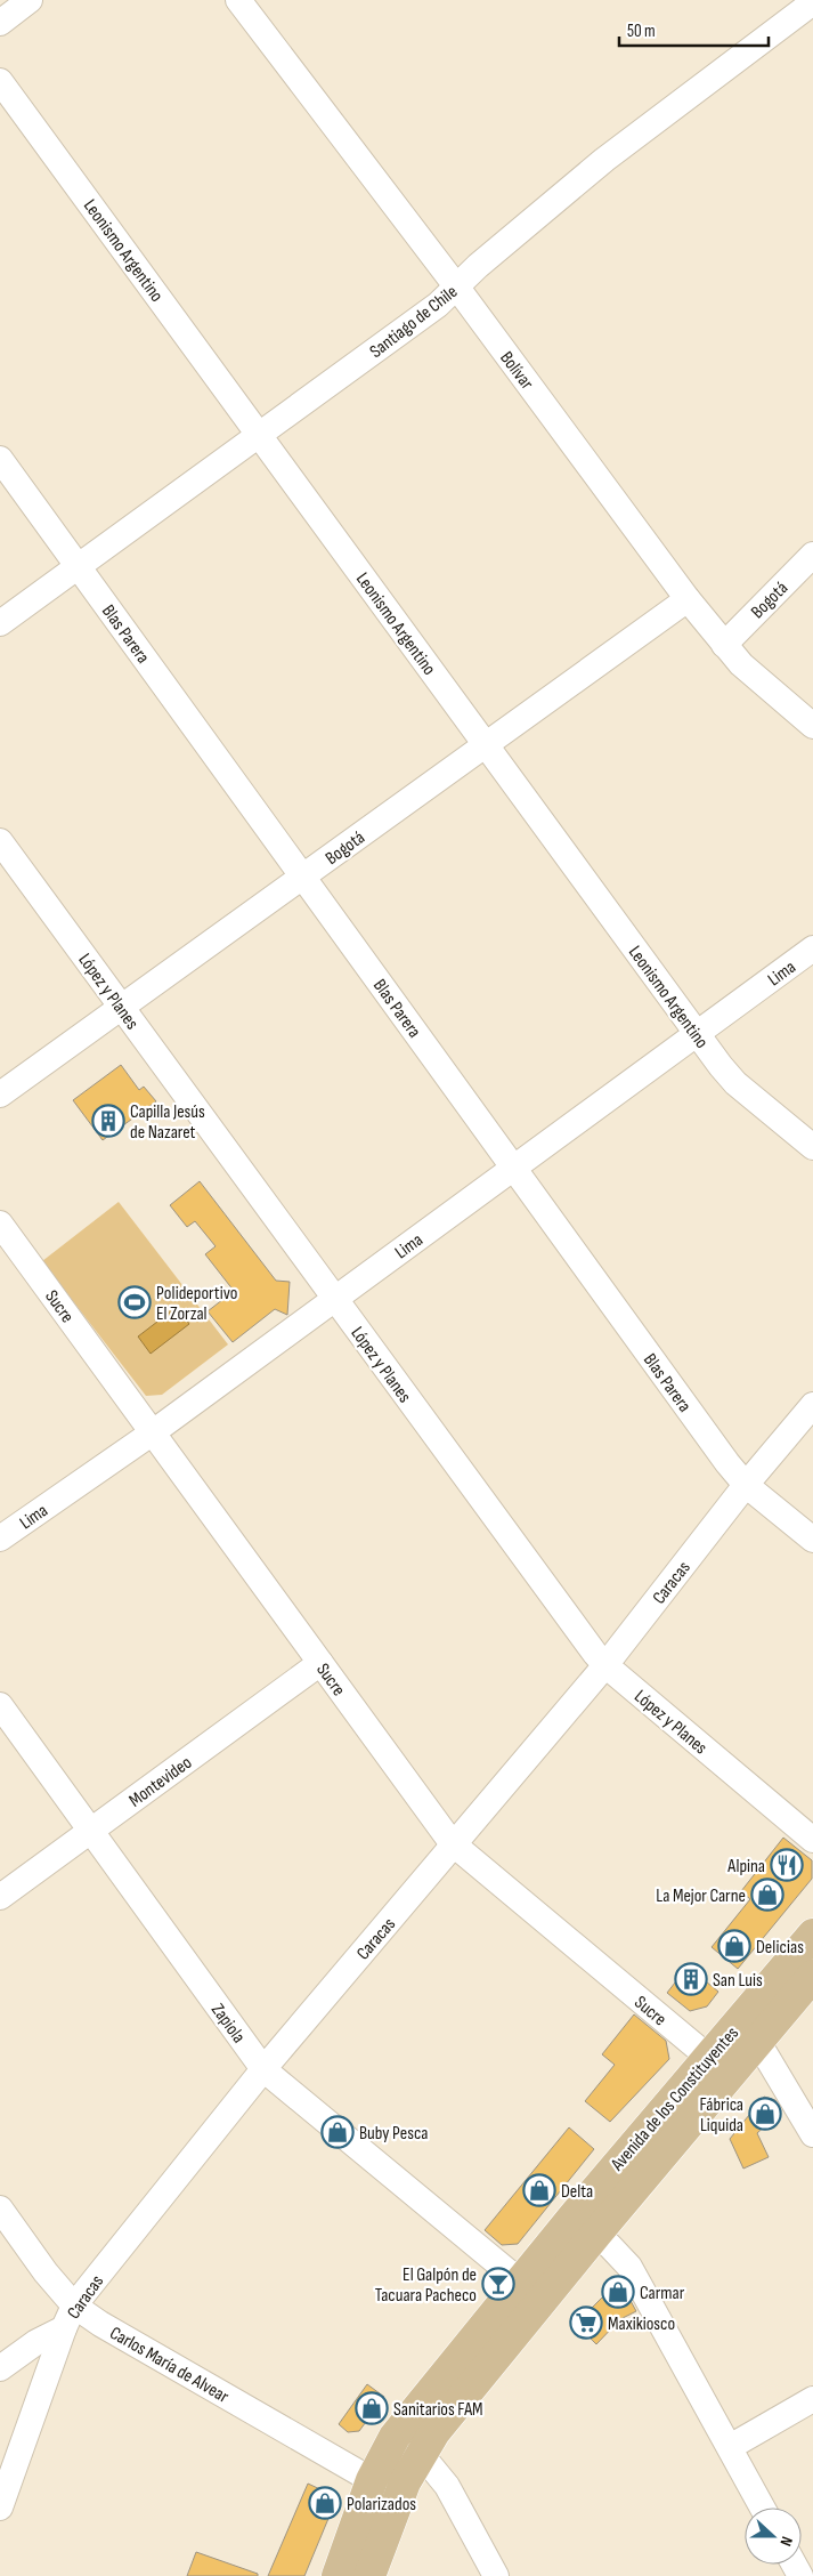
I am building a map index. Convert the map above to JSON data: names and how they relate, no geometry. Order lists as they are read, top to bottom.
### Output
{
  "streets": {
    "main road": ["Avenida de los Constituyentes"],
    "street": [
      "Leonismo Argentino",
      "Santiago de Chile",
      "Bolívar",
      "Bogotá",
      "Blas Parera",
      "Lima",
      "López y Planes",
      "Sucre",
      "Caracas",
      "Montevideo",
      "Zapiola",
      "Carlos María de Alvear"
    ]
  },
  "crossings": [
    ["Leonismo Argentino", "Santiago de Chile"],
    ["Leonismo Argentino", "Bogotá"],
    ["Leonismo Argentino", "Lima"],
    ["Santiago de Chile", "Bolívar"],
    ["Santiago de Chile", "Blas Parera"],
    ["Bolívar", "Bogotá"],
    ["Bogotá", "Blas Parera"],
    ["Bogotá", "López y Planes"],
    ["Blas Parera", "Lima"],
    ["Blas Parera", "Caracas"],
    ["Lima", "López y Planes"],
    ["Lima", "Sucre"],
    ["López y Planes", "Caracas"],
    ["Sucre", "Caracas"],
    ["Sucre", "Montevideo"],
    ["Sucre", "Avenida de los Constituyentes"],
    ["Caracas", "Zapiola"],
    ["Caracas", "Carlos María de Alvear"],
    ["Montevideo", "Zapiola"],
    ["Zapiola", "Avenida de los Constituyentes"],
    ["Avenida de los Constituyentes", "Carlos María de Alvear"]
  ],
  "places": {
    "building": ["Capilla Jesús de Nazaret", "San Luis"],
    "sports": ["Polideportivo El Zorzal"],
    "restaurant": ["Alpina"],
    "shop": [
      "La Mejor Carne",
      "Delicias",
      "Fábrica Liquida",
      "Buby Pesca",
      "Delta",
      "Carmar",
      "Sanitarios FAM",
      "Polarizados"
    ],
    "bar": ["El Galpón de Tacuara Pacheco"],
    "supermarket": ["Maxikiosco"]
  },
  "scale_bar": "50 m",
  "north": "right"
}
